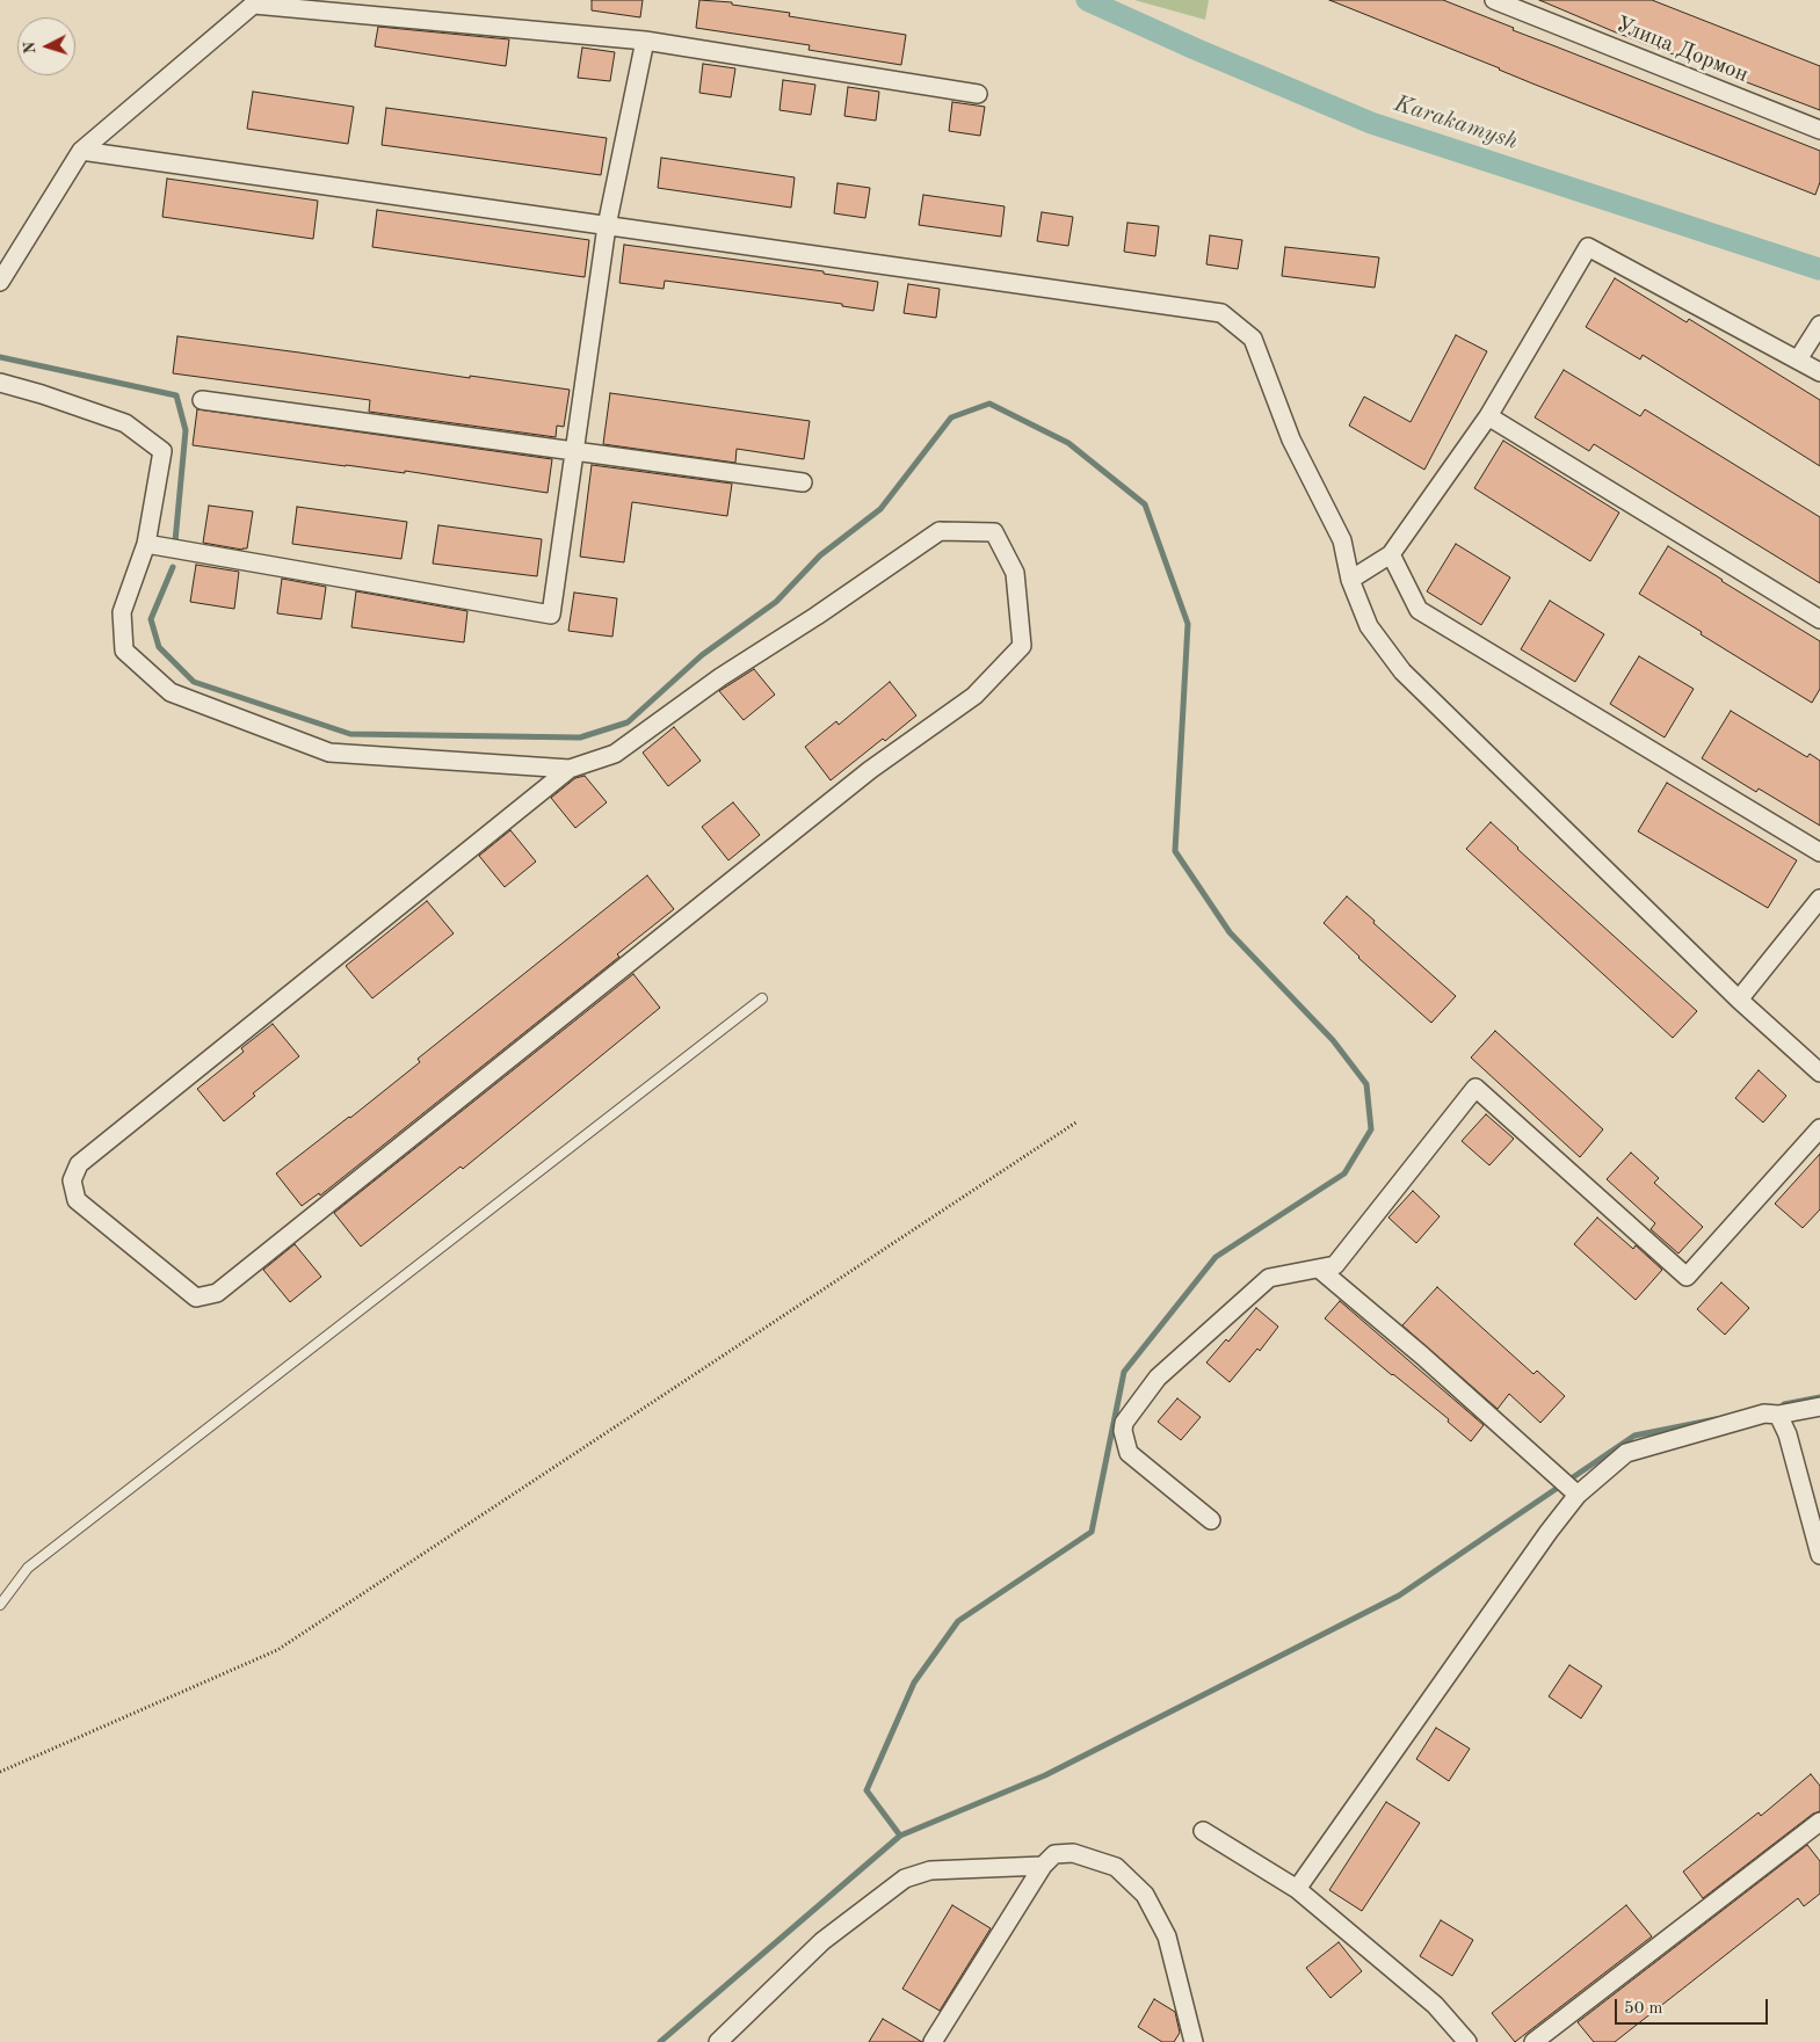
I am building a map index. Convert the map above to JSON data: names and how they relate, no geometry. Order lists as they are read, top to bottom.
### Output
{
  "streets": {
    "street": ["Улица Дормон"]
  },
  "water": ["Karakamysh"],
  "scale_bar": "50 m",
  "north": "left"
}
